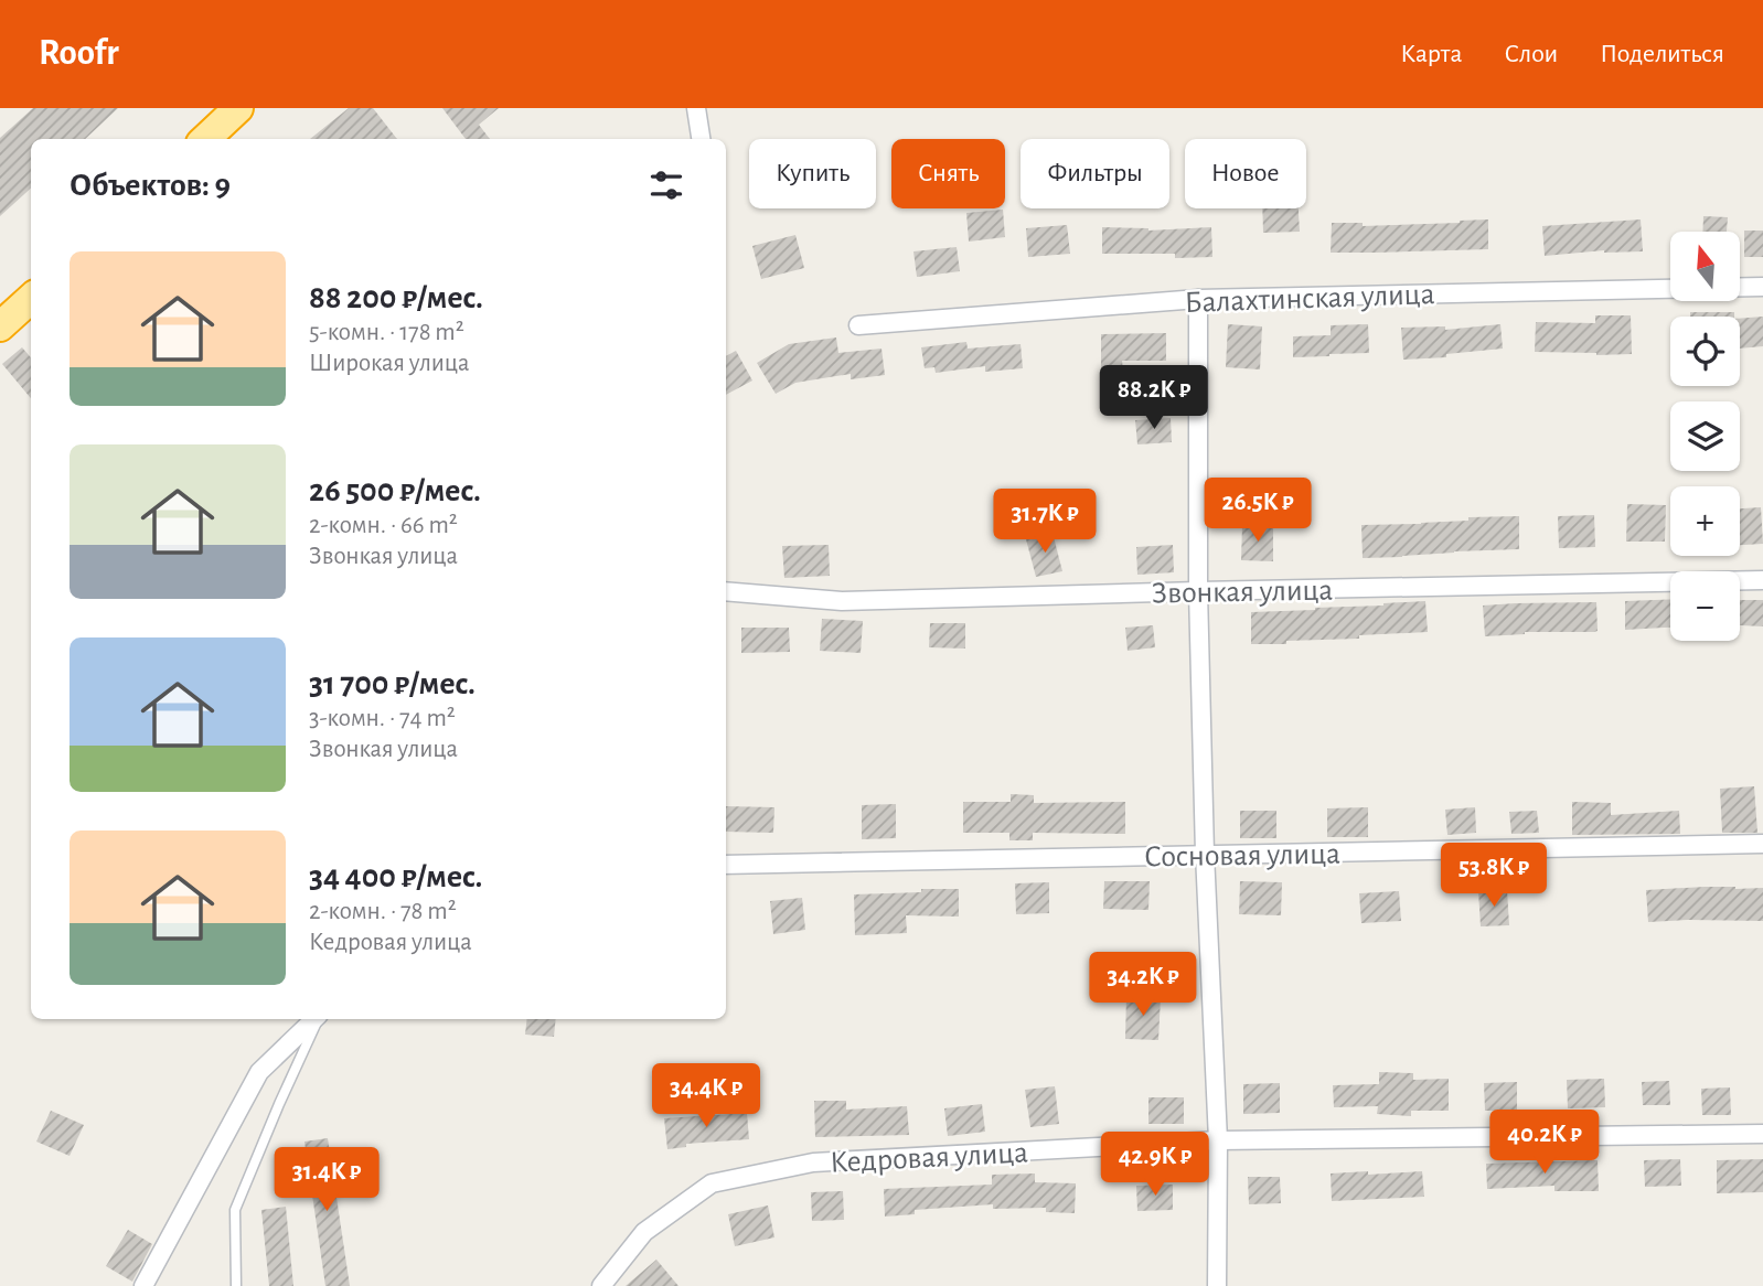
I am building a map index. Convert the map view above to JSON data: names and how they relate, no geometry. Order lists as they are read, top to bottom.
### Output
{
  "streets": {
    "street": [
      "Балахтинская улица",
      "Звонкая улица",
      "Сосновая улица",
      "Кедровая улица"
    ]
  },
  "north": "top",
  "page": {
    "header": "Roofr",
    "nav": ["Карта", "Слои", "Поделиться"],
    "chip": [
      "Купить",
      "Снять",
      "Фильтры",
      "Новое"
    ],
    "heading": "Объектов: 9",
    "map_buttons": ["+", "−"],
    "list": [
      {
        "name": "88 200 ₽/мес.",
        "note": "5-комн. · 178 m² · Широкая улица"
      },
      {
        "name": "26 500 ₽/мес.",
        "note": "2-комн. · 66 m² · Звонкая улица"
      },
      {
        "name": "31 700 ₽/мес.",
        "note": "3-комн. · 74 m² · Звонкая улица"
      },
      {
        "name": "34 400 ₽/мес.",
        "note": "2-комн. · 78 m² · Кедровая улица"
      }
    ],
    "price": [
      "88.2K ₽",
      "26.5K ₽",
      "31.7K ₽",
      "53.8K ₽",
      "34.2K ₽",
      "34.4K ₽",
      "40.2K ₽",
      "42.9K ₽",
      "31.4K ₽"
    ]
  }
}
